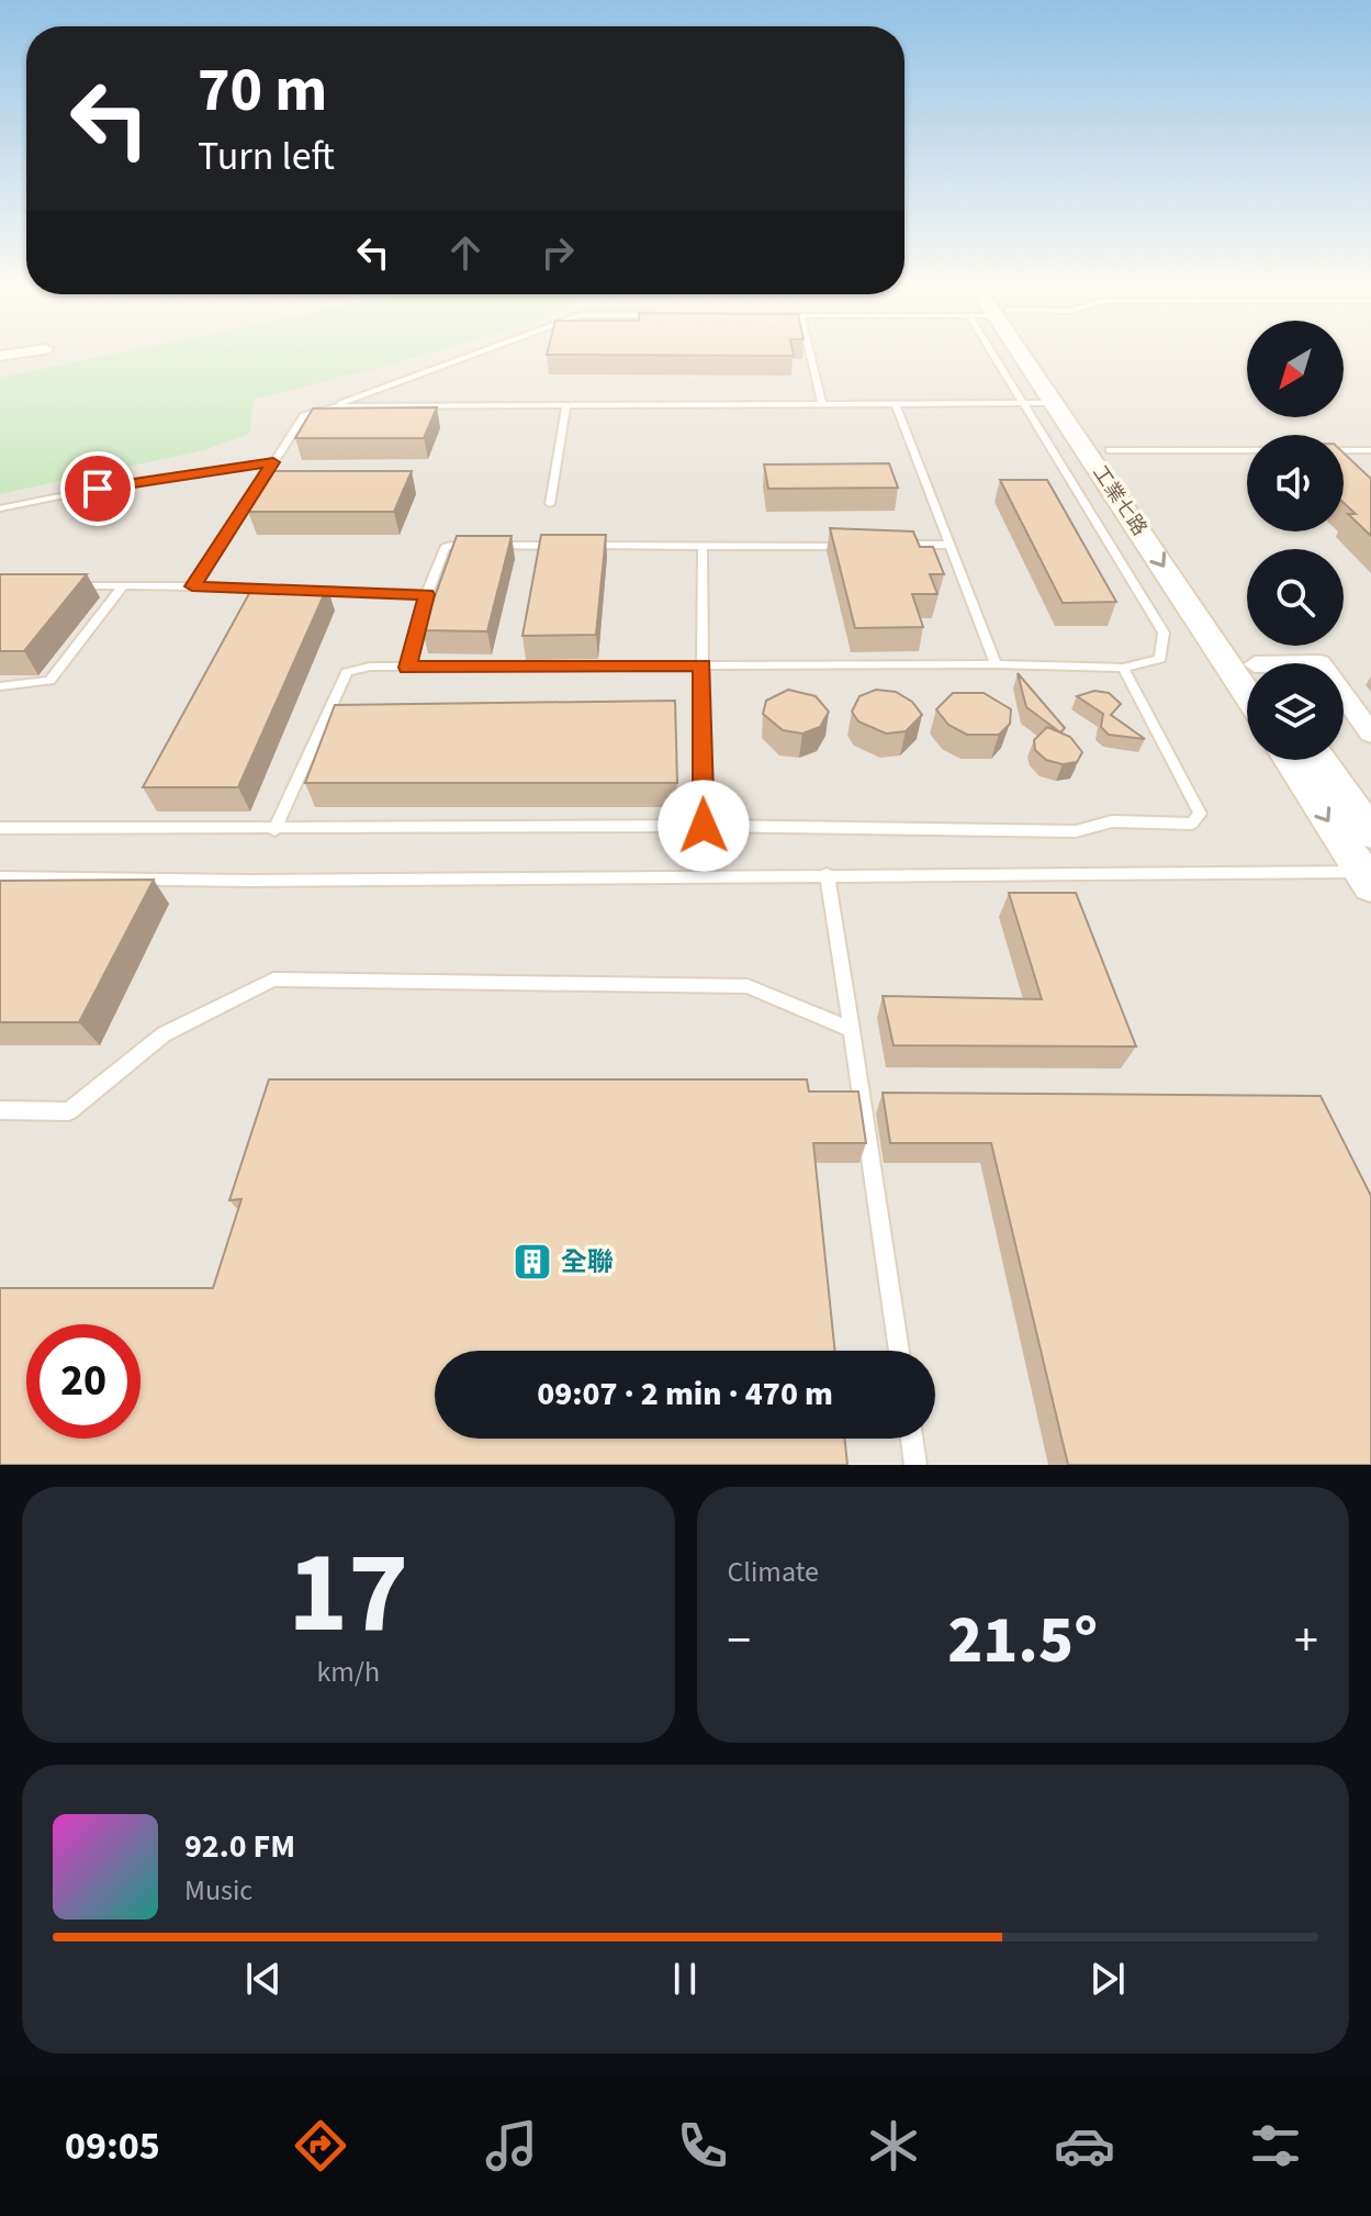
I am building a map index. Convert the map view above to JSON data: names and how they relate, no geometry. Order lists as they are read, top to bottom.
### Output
{
  "streets": {
    "street": ["工業七路"]
  },
  "places": {
    "building": ["全聯"]
  },
  "north": "bottom left",
  "page": {
    "turn": ["70 m", "Turn left"],
    "limit": "20",
    "trip": "09:07 · 2 min · 470 m",
    "tile": [
      ["17", "km/h"],
      "Climate"
    ],
    "heat": ["−", "21.5°", "+"],
    "song": ["92.0 FM", "Music"],
    "tabs": "09:05"
  }
}
